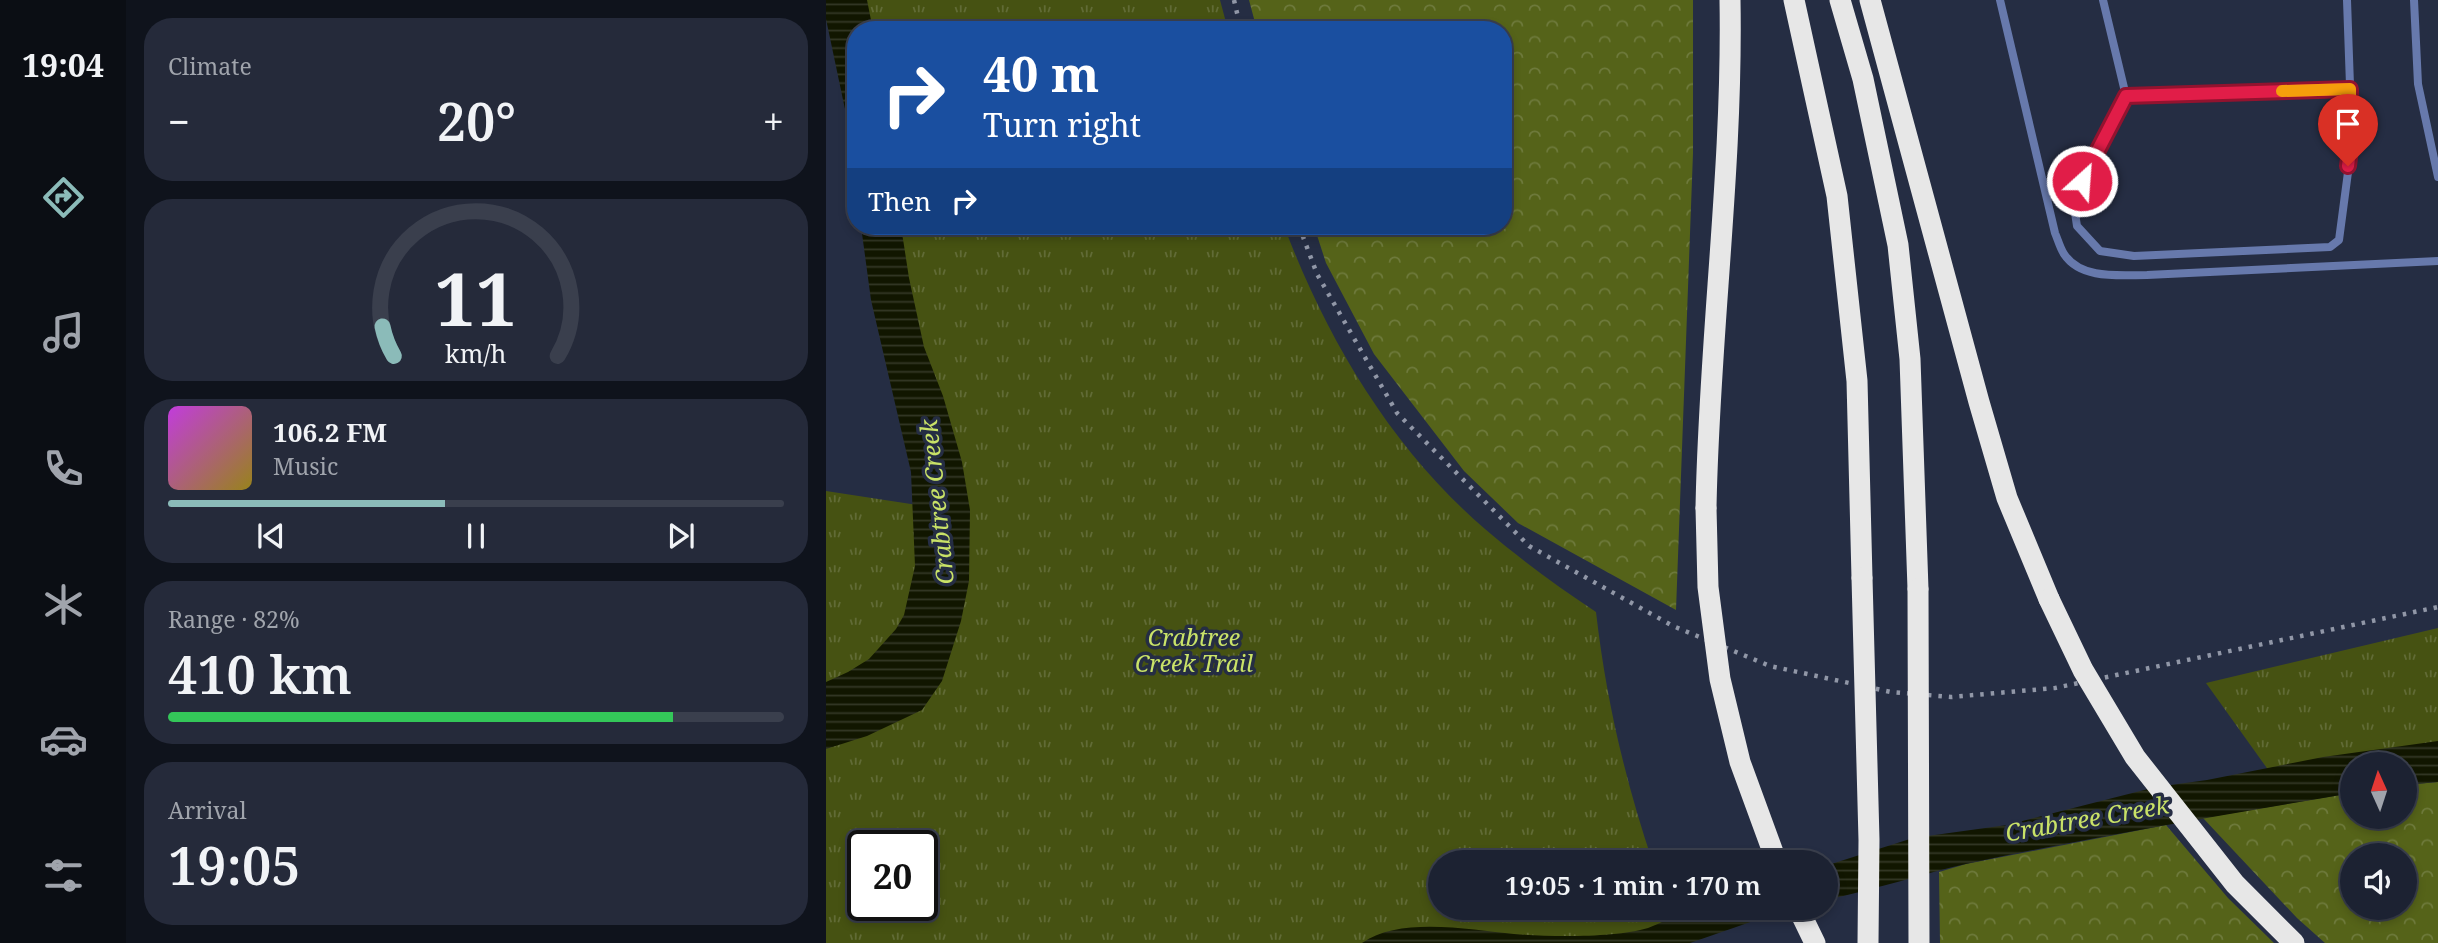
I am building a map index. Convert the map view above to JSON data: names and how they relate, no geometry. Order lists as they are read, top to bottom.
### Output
{
  "water": ["Crabtree Creek"],
  "parks": ["Crabtree Creek Trail"],
  "north": "top",
  "page": {
    "tabs": "19:04",
    "tile": [
      "Climate",
      ["Range · 82%", "410 km"],
      ["Arrival", "19:05"]
    ],
    "turn": ["40 m", "Turn right"],
    "heat": ["−", "20°", "+"],
    "then": "Then",
    "song": ["106.2 FM", "Music"],
    "limit": "20",
    "trip": "19:05 · 1 min · 170 m",
    "gauge": ["11", "km/h"]
  }
}
